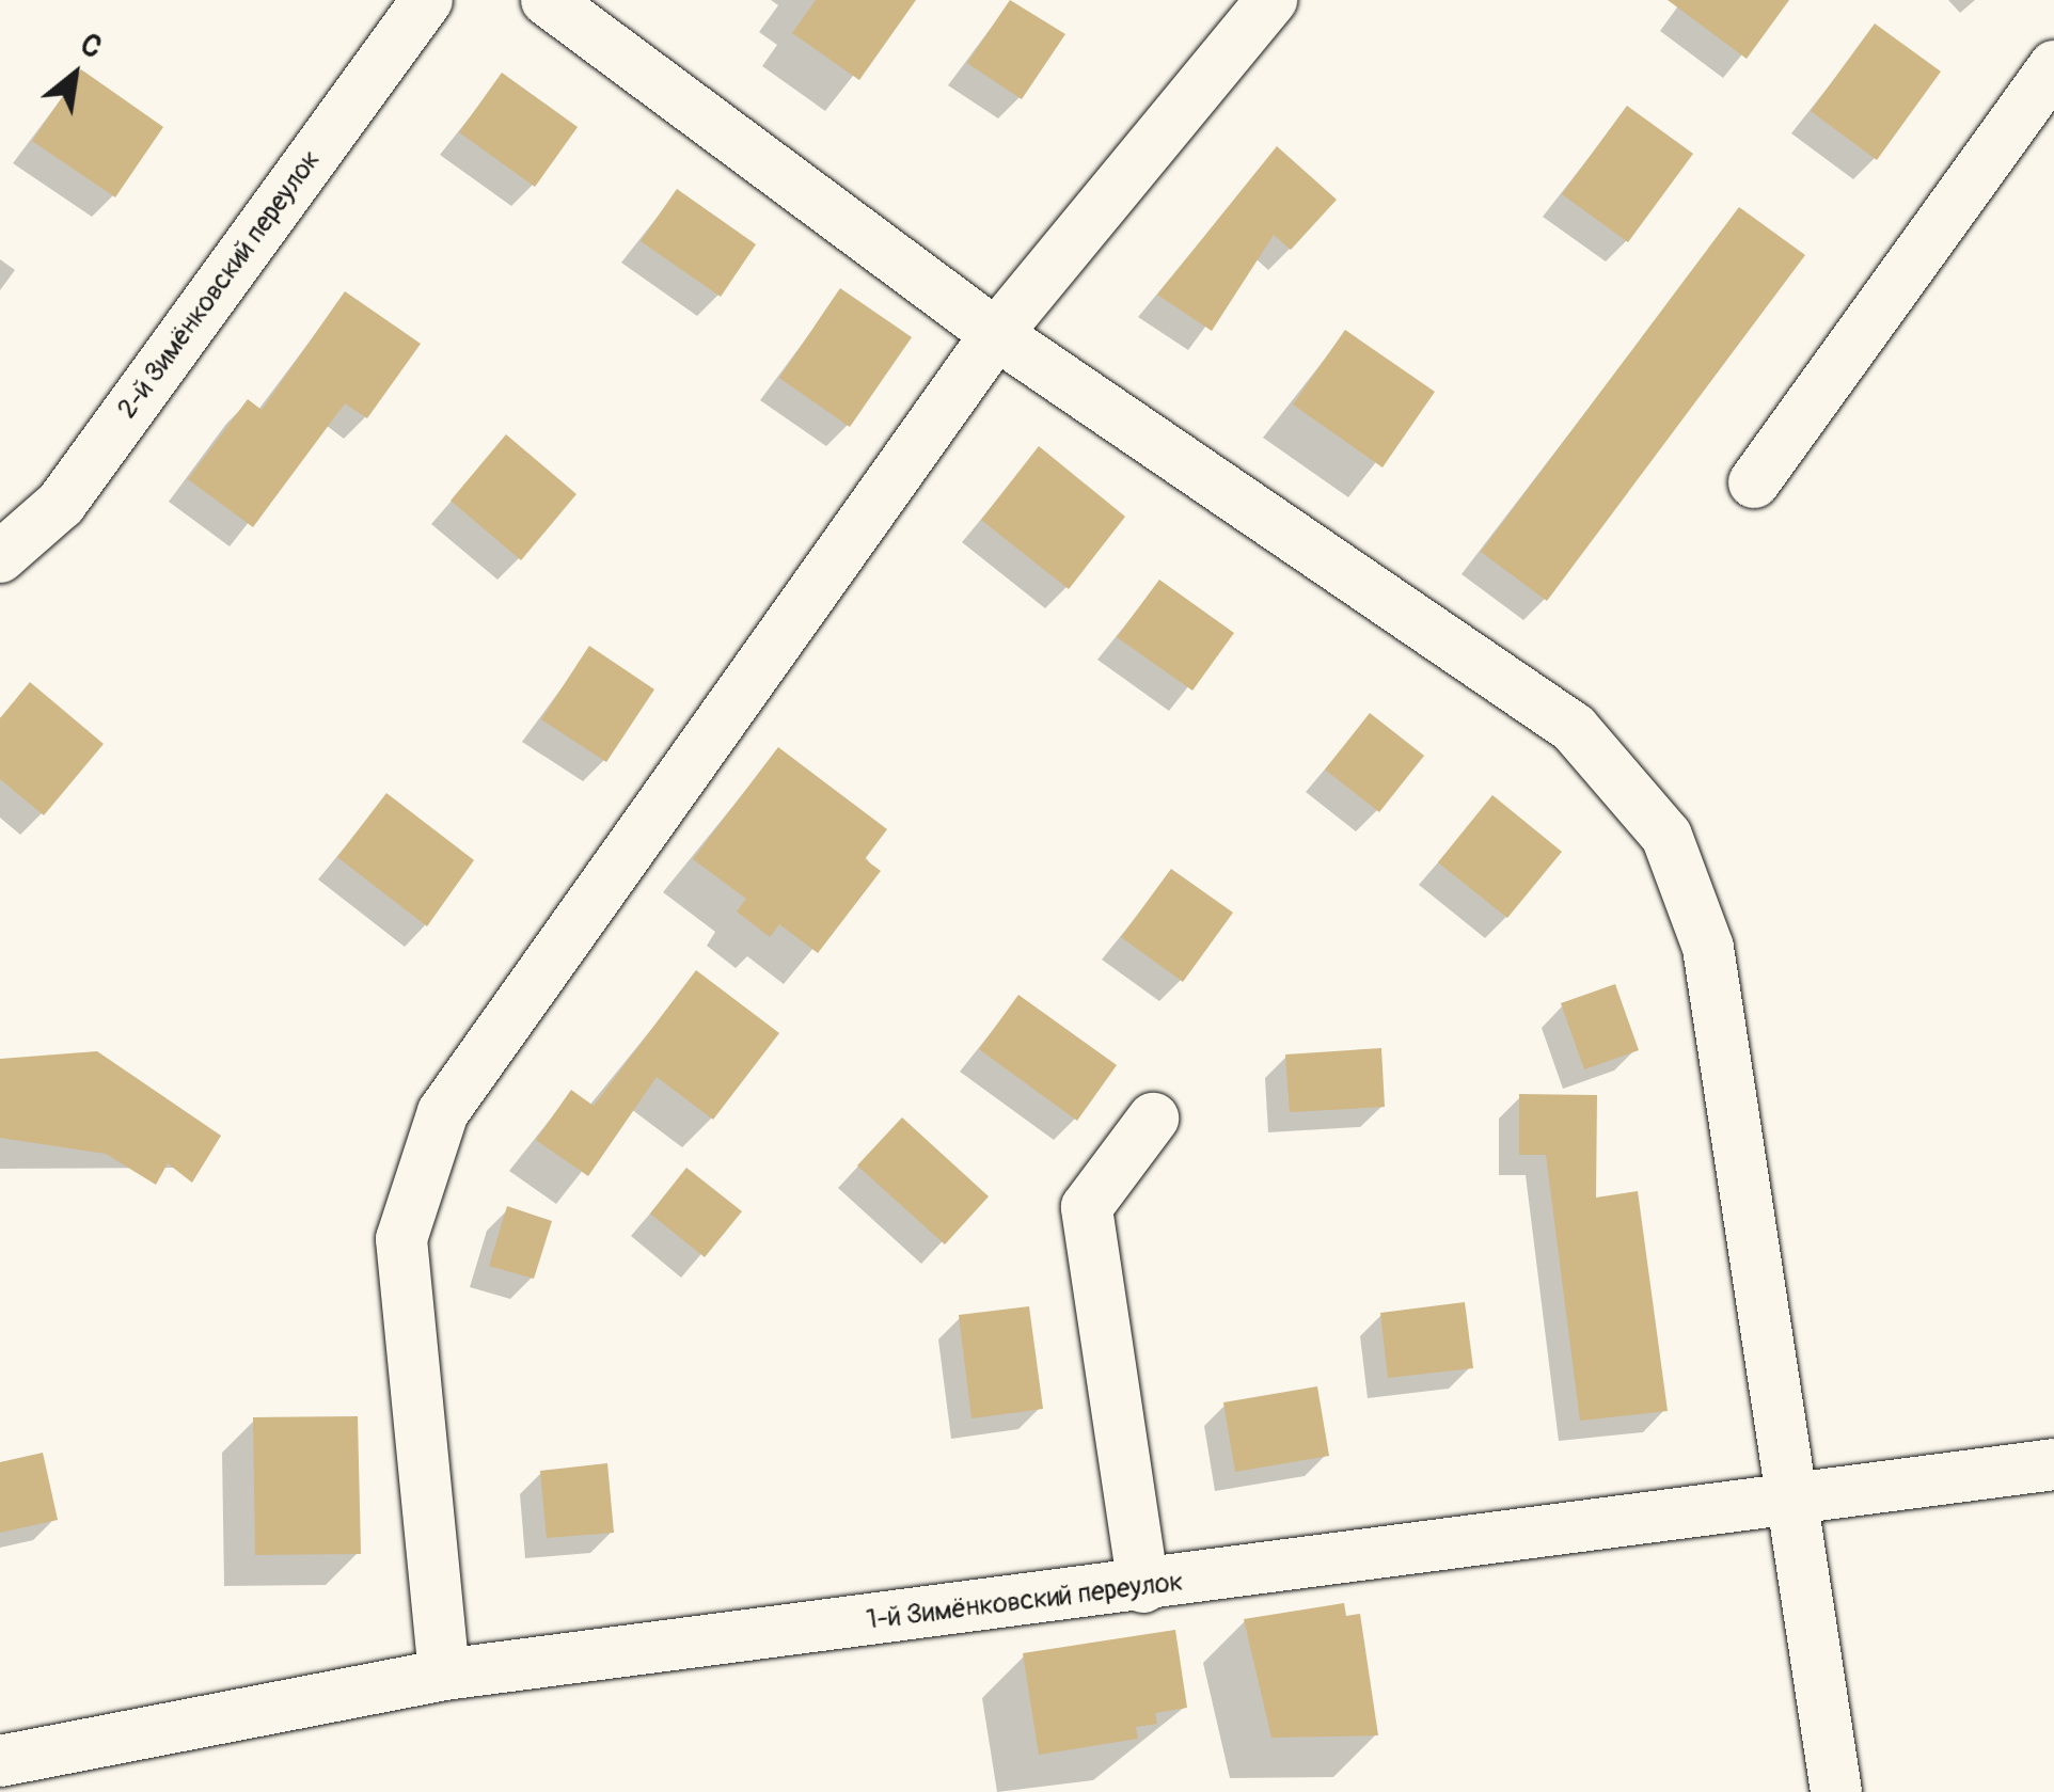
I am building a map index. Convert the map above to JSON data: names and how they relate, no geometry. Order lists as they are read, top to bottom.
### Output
{
  "streets": {
    "lane": ["2-й Зимёнковский переулок", "1-й Зимёнковский переулок"]
  },
  "north": "top right"
}
